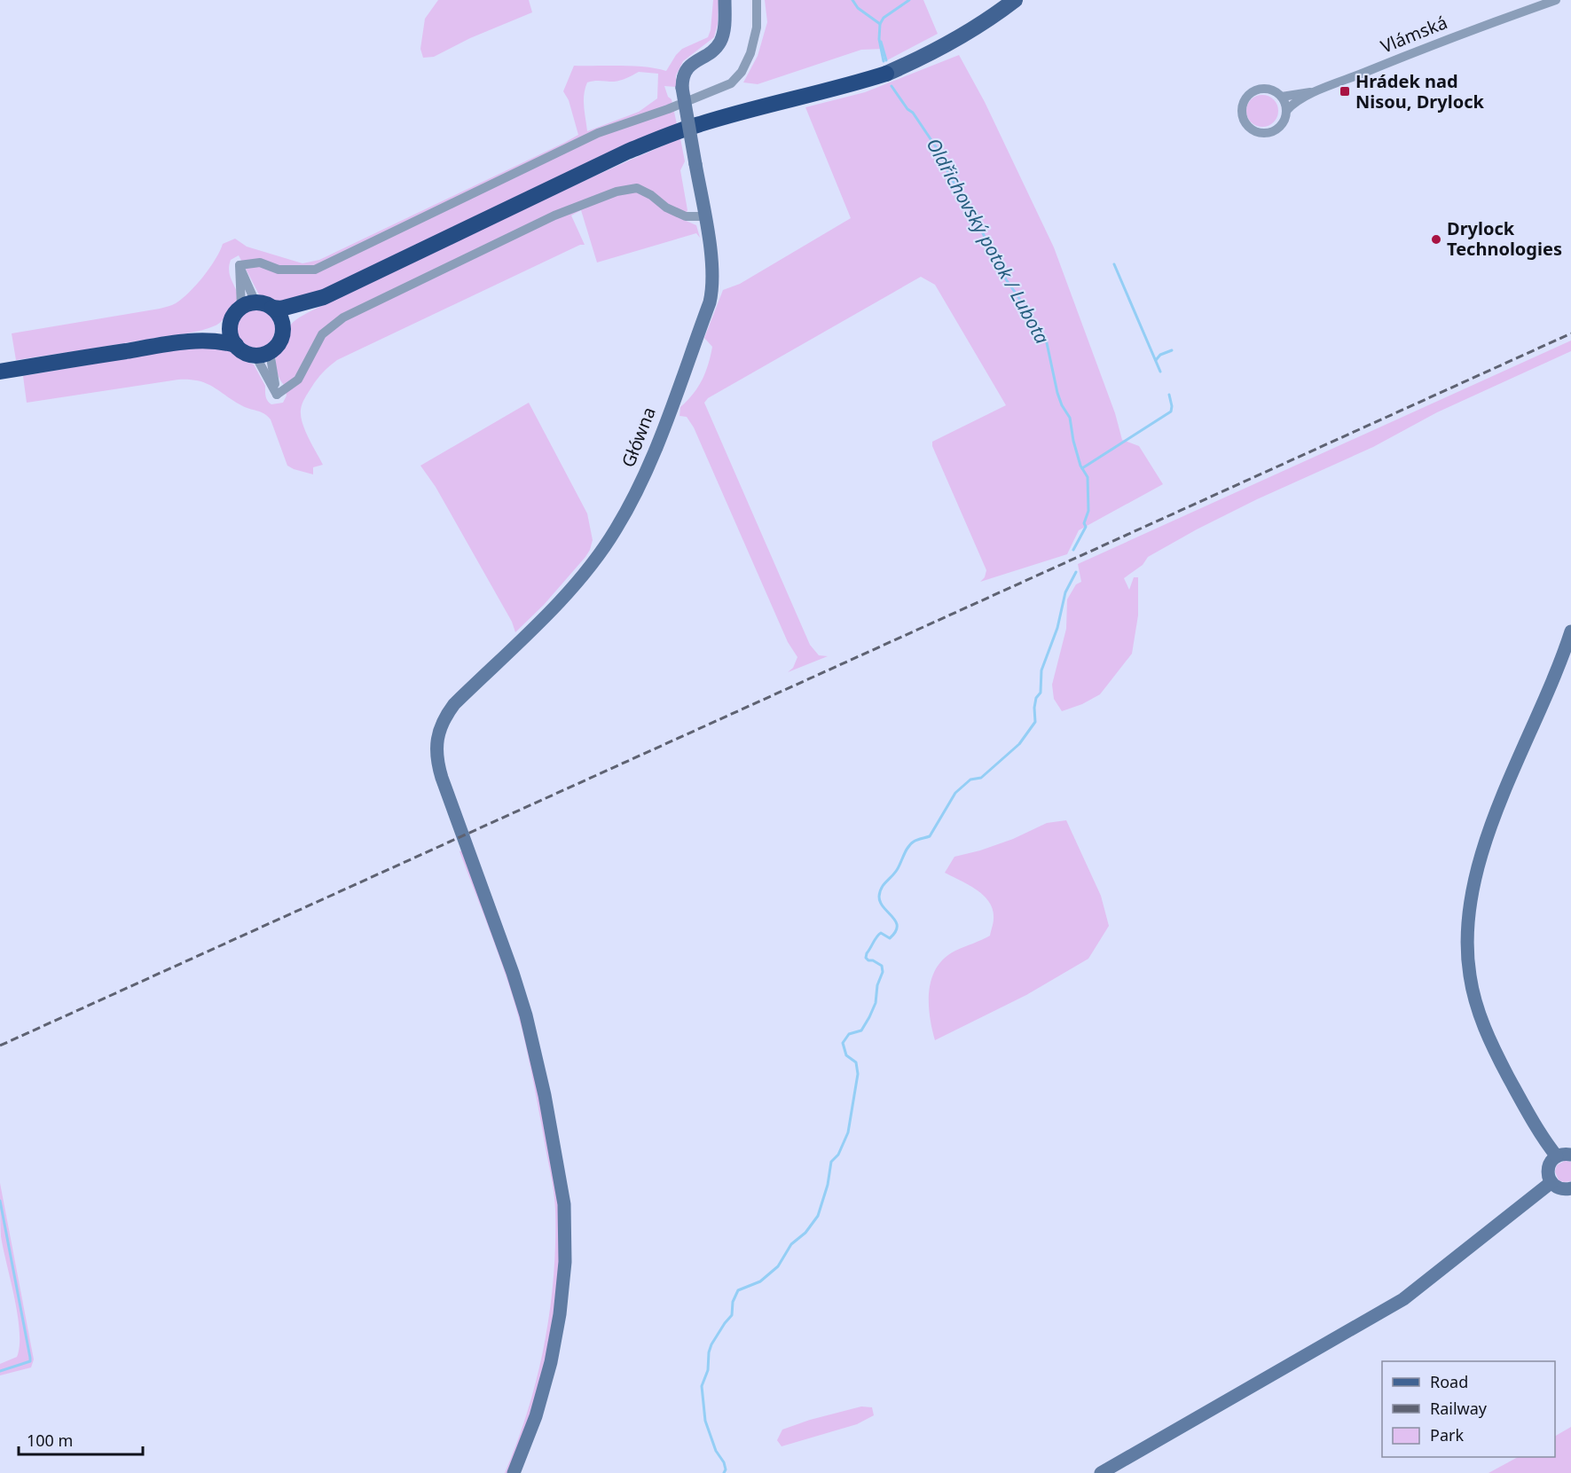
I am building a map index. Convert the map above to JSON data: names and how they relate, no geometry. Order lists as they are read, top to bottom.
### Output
{
  "streets": {
    "street": ["Vlámská", "Główna"]
  },
  "water": ["Oldřichovský potok / Lubota"],
  "places": {
    "transit": ["Hrádek nad Nisou, Drylock"],
    "other": ["Drylock Technologies"]
  },
  "legend": ["Road", "Railway", "Park"],
  "scale_bar": "100 m"
}
